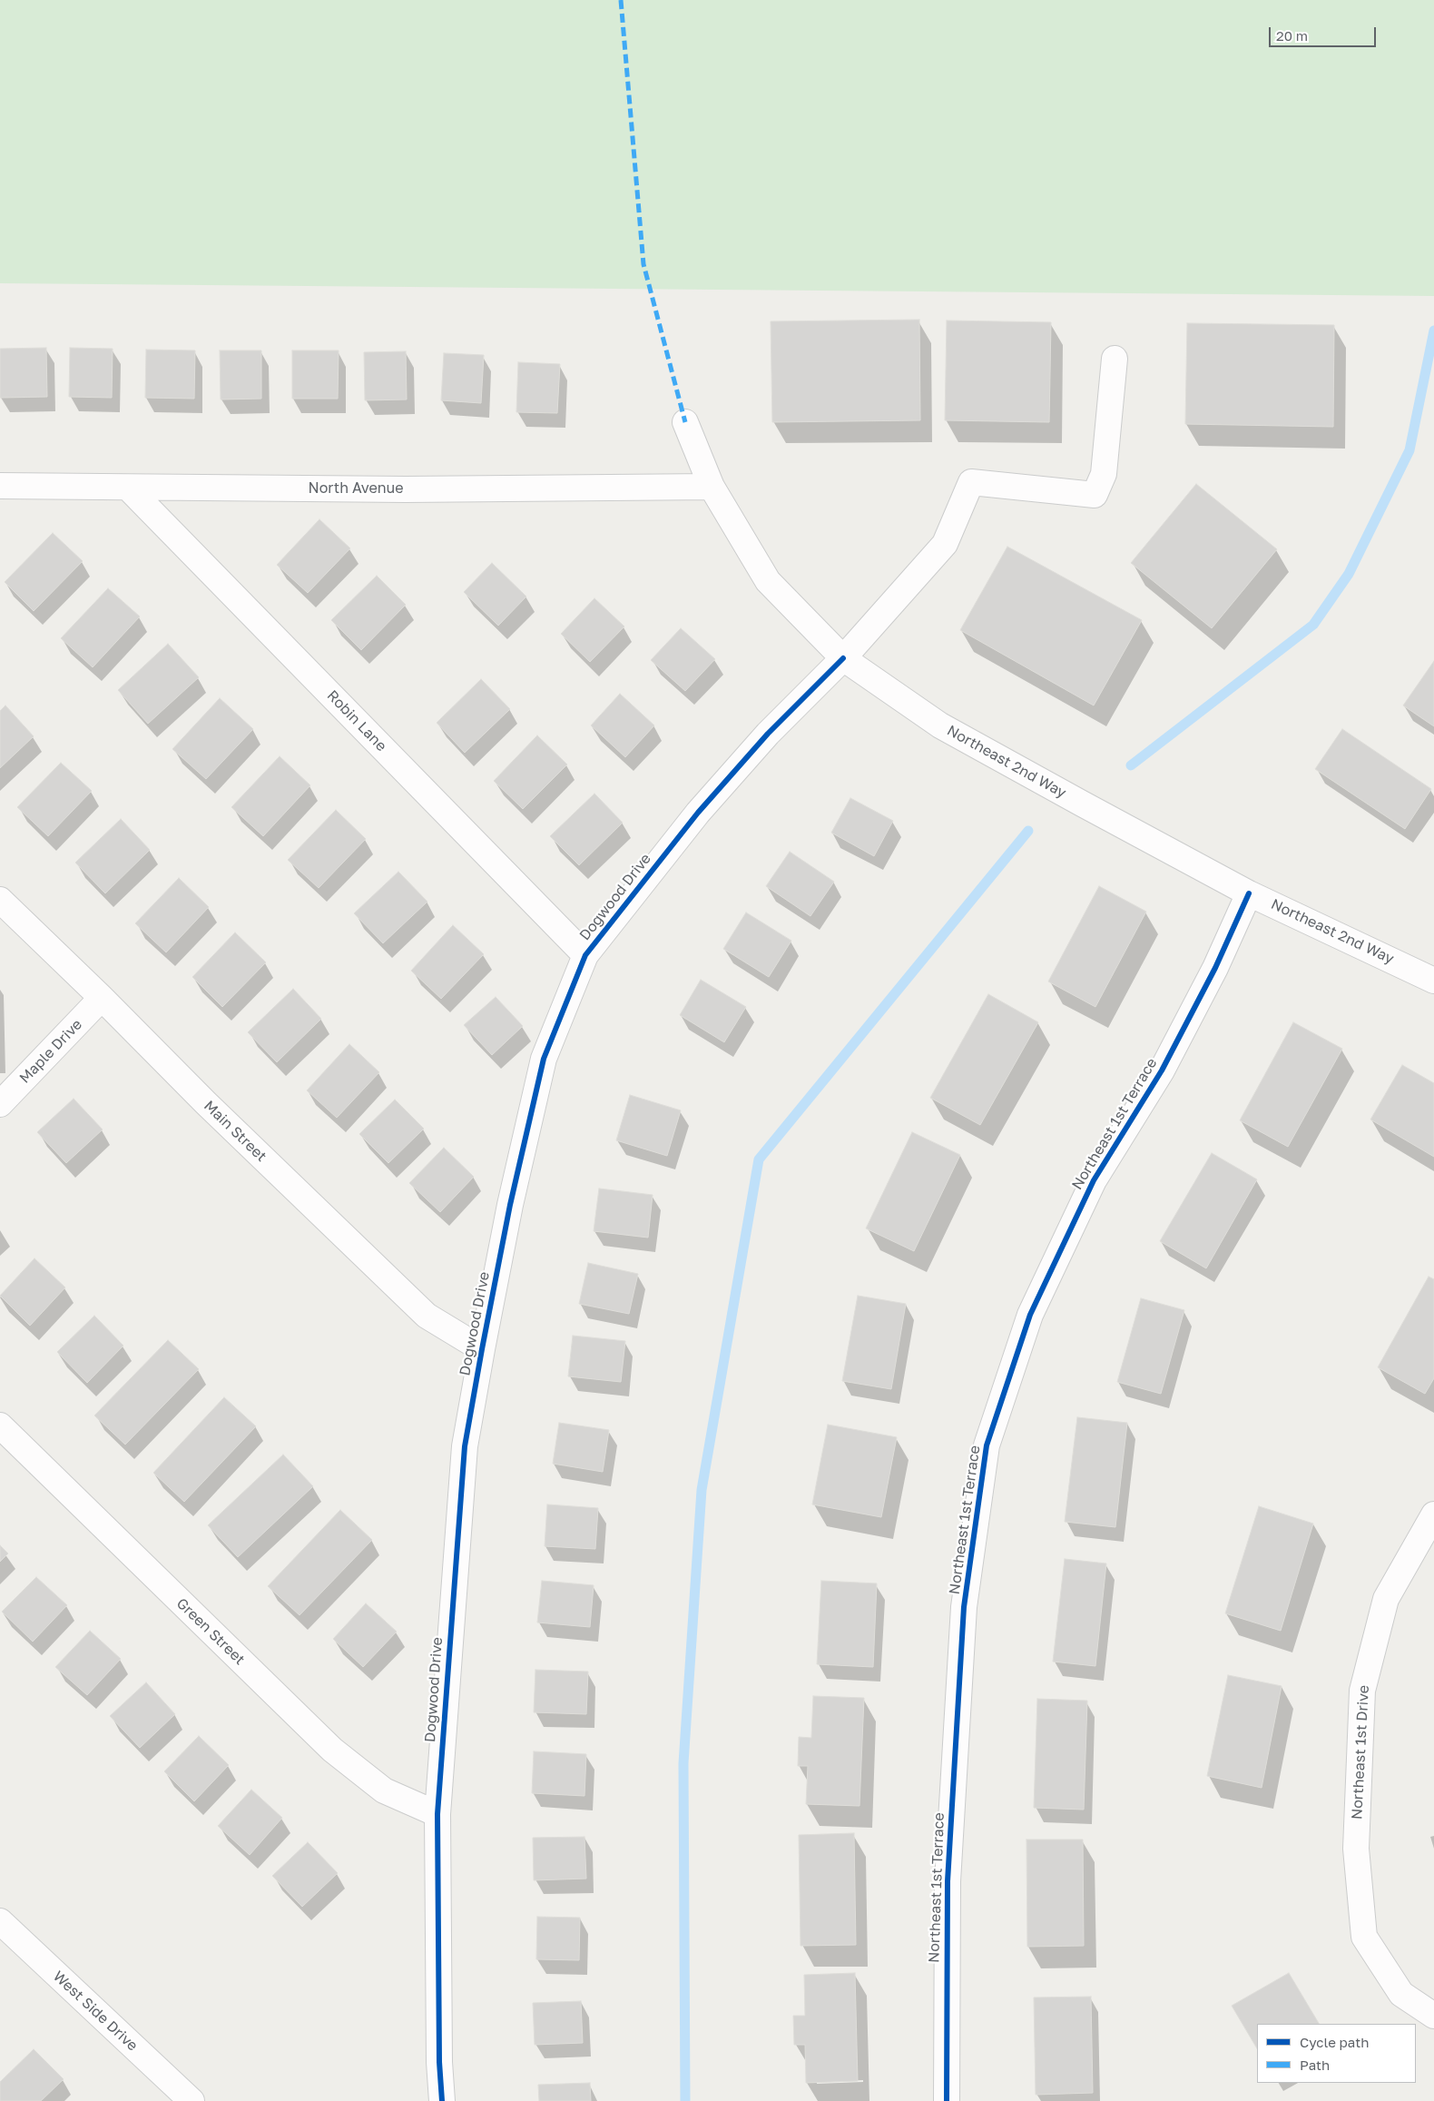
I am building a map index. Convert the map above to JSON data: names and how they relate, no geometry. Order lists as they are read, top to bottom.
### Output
{
  "streets": {
    "street": [
      "North Avenue",
      "Robin Lane",
      "Northeast 2nd Way",
      "Dogwood Drive",
      "Maple Drive",
      "Northeast 1st Terrace",
      "Main Street",
      "Green Street",
      "Northeast 1st Drive",
      "West Side Drive"
    ]
  },
  "crossings": [
    ["North Avenue", "Robin Lane"],
    ["North Avenue", "Northeast 2nd Way"],
    ["Robin Lane", "Dogwood Drive"],
    ["Northeast 2nd Way", "Dogwood Drive"],
    ["Northeast 2nd Way", "Northeast 1st Terrace"],
    ["Dogwood Drive", "Main Street"],
    ["Dogwood Drive", "Green Street"],
    ["Maple Drive", "Main Street"]
  ],
  "legend": ["Cycle path", "Path"],
  "scale_bar": "20 m"
}
